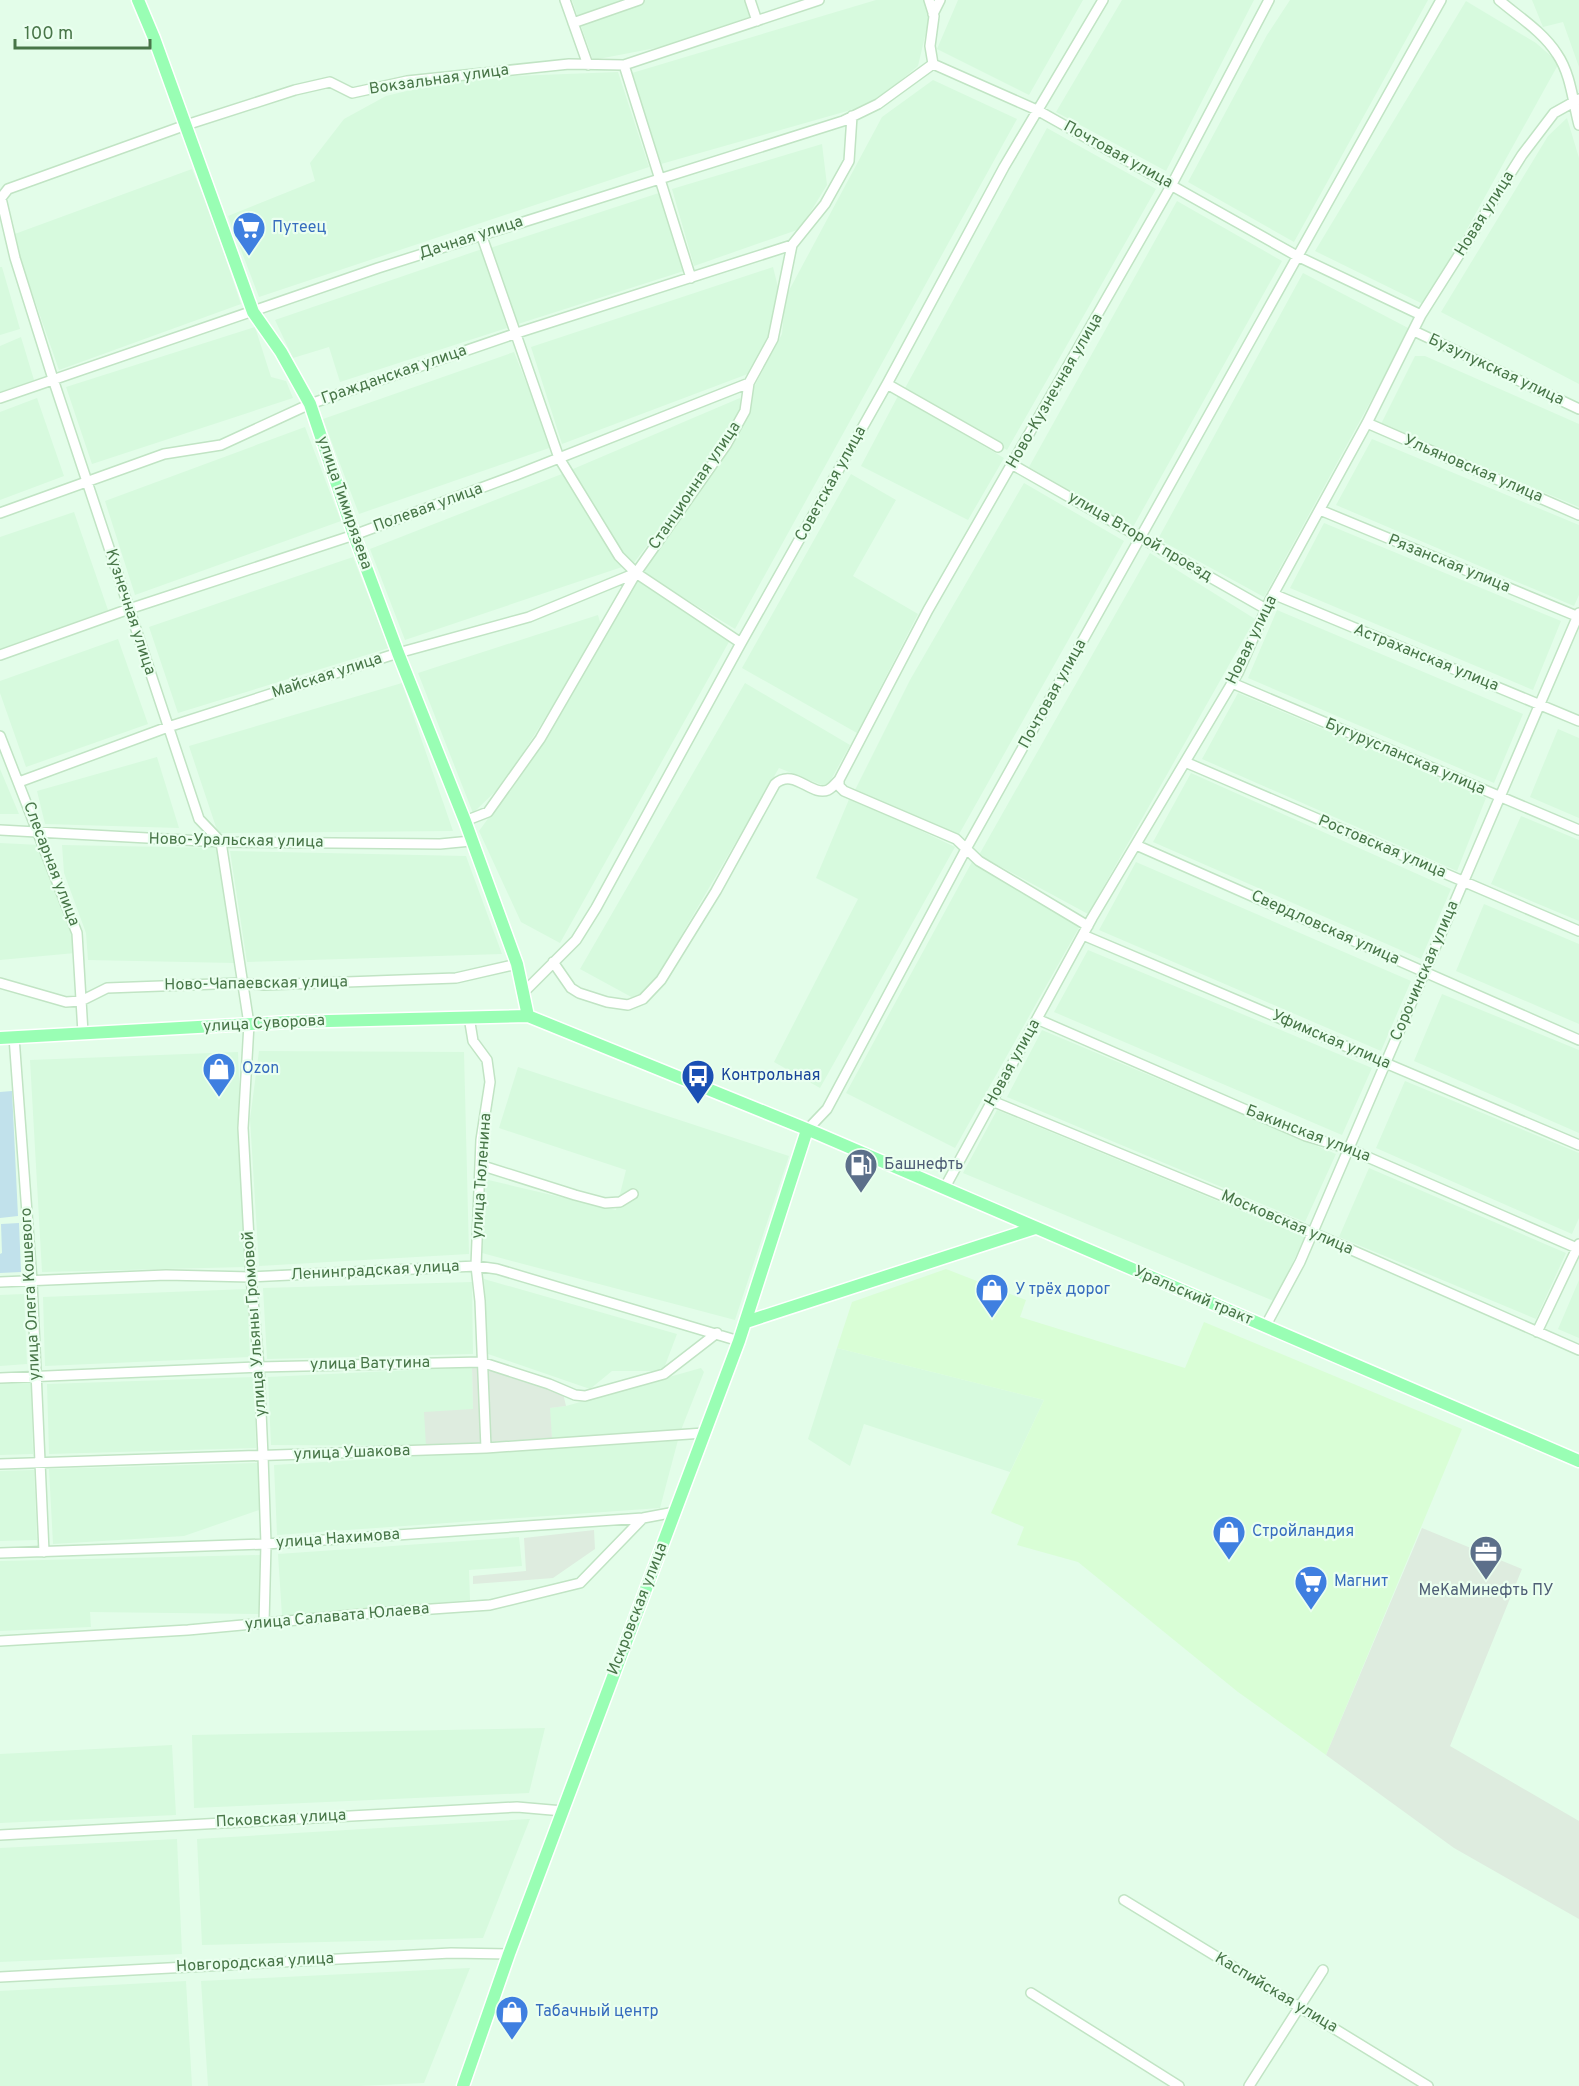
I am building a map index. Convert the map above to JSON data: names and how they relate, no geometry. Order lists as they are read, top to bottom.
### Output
{
  "streets": {
    "main road": [
      "улица Тимирязева",
      "улица Суворова",
      "Уральский тракт",
      "Искровская улица"
    ],
    "street": [
      "Вокзальная улица",
      "Почтовая улица",
      "Новая улица",
      "Дачная улица",
      "Бузулукская улица",
      "Гражданская улица",
      "Ново-Кузнечная улица",
      "Ульяновская улица",
      "Советская улица",
      "Станционная улица",
      "Полевая улица",
      "улица Второй проезд",
      "Рязанская улица",
      "Кузнечная улица",
      "Астраханская улица",
      "Майская улица",
      "Бугурусланская улица",
      "Ново-Уральская улица",
      "Ростовская улица",
      "Слесарная улица",
      "Свердловская улица",
      "Сорочинская улица",
      "Ново-Чапаевская улица",
      "Уфимская улица",
      "Бакинская улица",
      "улица Тюленина",
      "Московская улица",
      "Ленинградская улица",
      "улица Олега Кошевого",
      "улица Ульяны Громовой",
      "улица Ватутина",
      "улица Ушакова",
      "улица Нахимова",
      "улица Салавата Юлаева",
      "Псковская улица",
      "Новгородская улица",
      "Каспийская улица"
    ]
  },
  "crossings": [
    ["Вокзальная улица", "улица Тимирязева"],
    ["Вокзальная улица", "Кузнечная улица"],
    ["Почтовая улица", "Новая улица"],
    ["Почтовая улица", "Дачная улица"],
    ["Почтовая улица", "Ново-Кузнечная улица"],
    ["Почтовая улица", "Советская улица"],
    ["Почтовая улица", "улица Второй проезд"],
    ["Почтовая улица", "Уральский тракт"],
    ["Почтовая улица", "Искровская улица"],
    ["Новая улица", "Бузулукская улица"],
    ["Новая улица", "Ульяновская улица"],
    ["Новая улица", "улица Второй проезд"],
    ["Новая улица", "Рязанская улица"],
    ["Новая улица", "Астраханская улица"],
    ["Новая улица", "Бугурусланская улица"],
    ["Новая улица", "Ростовская улица"],
    ["Новая улица", "Свердловская улица"],
    ["Новая улица", "Уфимская улица"],
    ["Новая улица", "Бакинская улица"],
    ["Новая улица", "Московская улица"],
    ["Новая улица", "Уральский тракт"],
    ["Дачная улица", "Станционная улица"],
    ["Дачная улица", "улица Тимирязева"],
    ["Дачная улица", "Кузнечная улица"],
    ["Гражданская улица", "Станционная улица"],
    ["Гражданская улица", "улица Тимирязева"],
    ["Гражданская улица", "Кузнечная улица"],
    ["Ново-Кузнечная улица", "улица Второй проезд"],
    ["Советская улица", "улица Тимирязева"],
    ["Станционная улица", "улица Тимирязева"],
    ["Станционная улица", "Полевая улица"],
    ["Станционная улица", "Майская улица"],
    ["улица Тимирязева", "Полевая улица"],
    ["улица Тимирязева", "Майская улица"],
    ["улица Тимирязева", "Ново-Уральская улица"],
    ["улица Тимирязева", "Ново-Чапаевская улица"],
    ["улица Тимирязева", "улица Суворова"],
    ["улица Тимирязева", "Уральский тракт"],
    ["Полевая улица", "Кузнечная улица"],
    ["Рязанская улица", "Сорочинская улица"],
    ["Кузнечная улица", "Майская улица"],
    ["Кузнечная улица", "Ново-Уральская улица"],
    ["Астраханская улица", "Сорочинская улица"],
    ["Майская улица", "Слесарная улица"],
    ["Бугурусланская улица", "Сорочинская улица"],
    ["Ново-Уральская улица", "Слесарная улица"],
    ["Ростовская улица", "Сорочинская улица"],
    ["Слесарная улица", "Ново-Чапаевская улица"],
    ["Слесарная улица", "улица Суворова"],
    ["Свердловская улица", "Сорочинская улица"],
    ["Сорочинская улица", "Уфимская улица"],
    ["Сорочинская улица", "Бакинская улица"],
    ["Сорочинская улица", "Московская улица"],
    ["Сорочинская улица", "Уральский тракт"],
    ["улица Суворова", "улица Тюленина"],
    ["улица Суворова", "улица Олега Кошевого"],
    ["улица Суворова", "Уральский тракт"],
    ["улица Суворова", "улица Ульяны Громовой"],
    ["улица Тюленина", "Ленинградская улица"],
    ["улица Тюленина", "улица Ватутина"],
    ["улица Тюленина", "улица Ушакова"],
    ["Ленинградская улица", "улица Олега Кошевого"],
    ["Ленинградская улица", "улица Ульяны Громовой"],
    ["Ленинградская улица", "улица Ватутина"],
    ["Ленинградская улица", "Искровская улица"],
    ["улица Олега Кошевого", "улица Ватутина"],
    ["улица Олега Кошевого", "улица Ушакова"],
    ["улица Олега Кошевого", "улица Нахимова"],
    ["Уральский тракт", "Искровская улица"],
    ["улица Ульяны Громовой", "улица Ватутина"],
    ["улица Ульяны Громовой", "улица Ушакова"],
    ["улица Ульяны Громовой", "улица Нахимова"],
    ["улица Ульяны Громовой", "улица Салавата Юлаева"],
    ["улица Ушакова", "Искровская улица"],
    ["улица Нахимова", "Искровская улица"],
    ["улица Нахимова", "улица Салавата Юлаева"],
    ["Искровская улица", "Псковская улица"],
    ["Искровская улица", "Новгородская улица"]
  ],
  "places": {
    "supermarket": ["Путеец", "Магнит"],
    "shop": [
      "Ozon",
      "У трёх дорог",
      "Стройландия",
      "Табачный центр"
    ],
    "bus stop": ["Контрольная"],
    "fuel station": ["Башнефть"],
    "office": ["МеКаМинефть ПУ"]
  },
  "scale_bar": "100 m"
}
